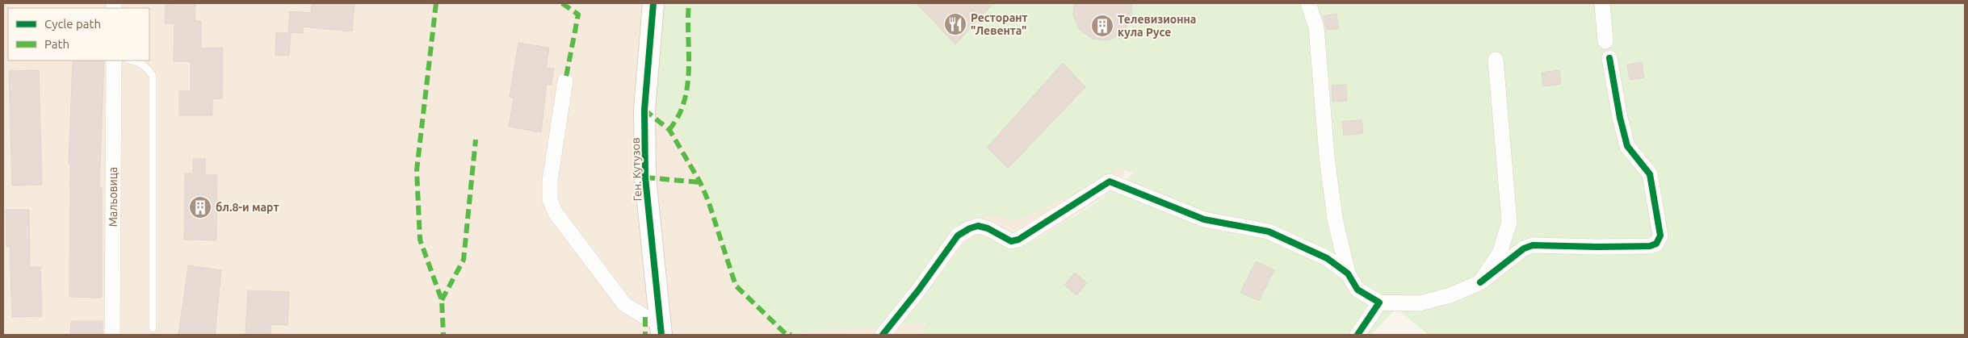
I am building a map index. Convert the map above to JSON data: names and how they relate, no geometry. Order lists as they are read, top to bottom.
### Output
{
  "streets": {
    "street": ["Ген. Кутузов", "Мальовица"]
  },
  "places": {
    "restaurant": ["Ресторант \"Левента\""],
    "building": ["Телевизионна кула Русе", "бл.8-и март"]
  },
  "legend": ["Cycle path", "Path"]
}
